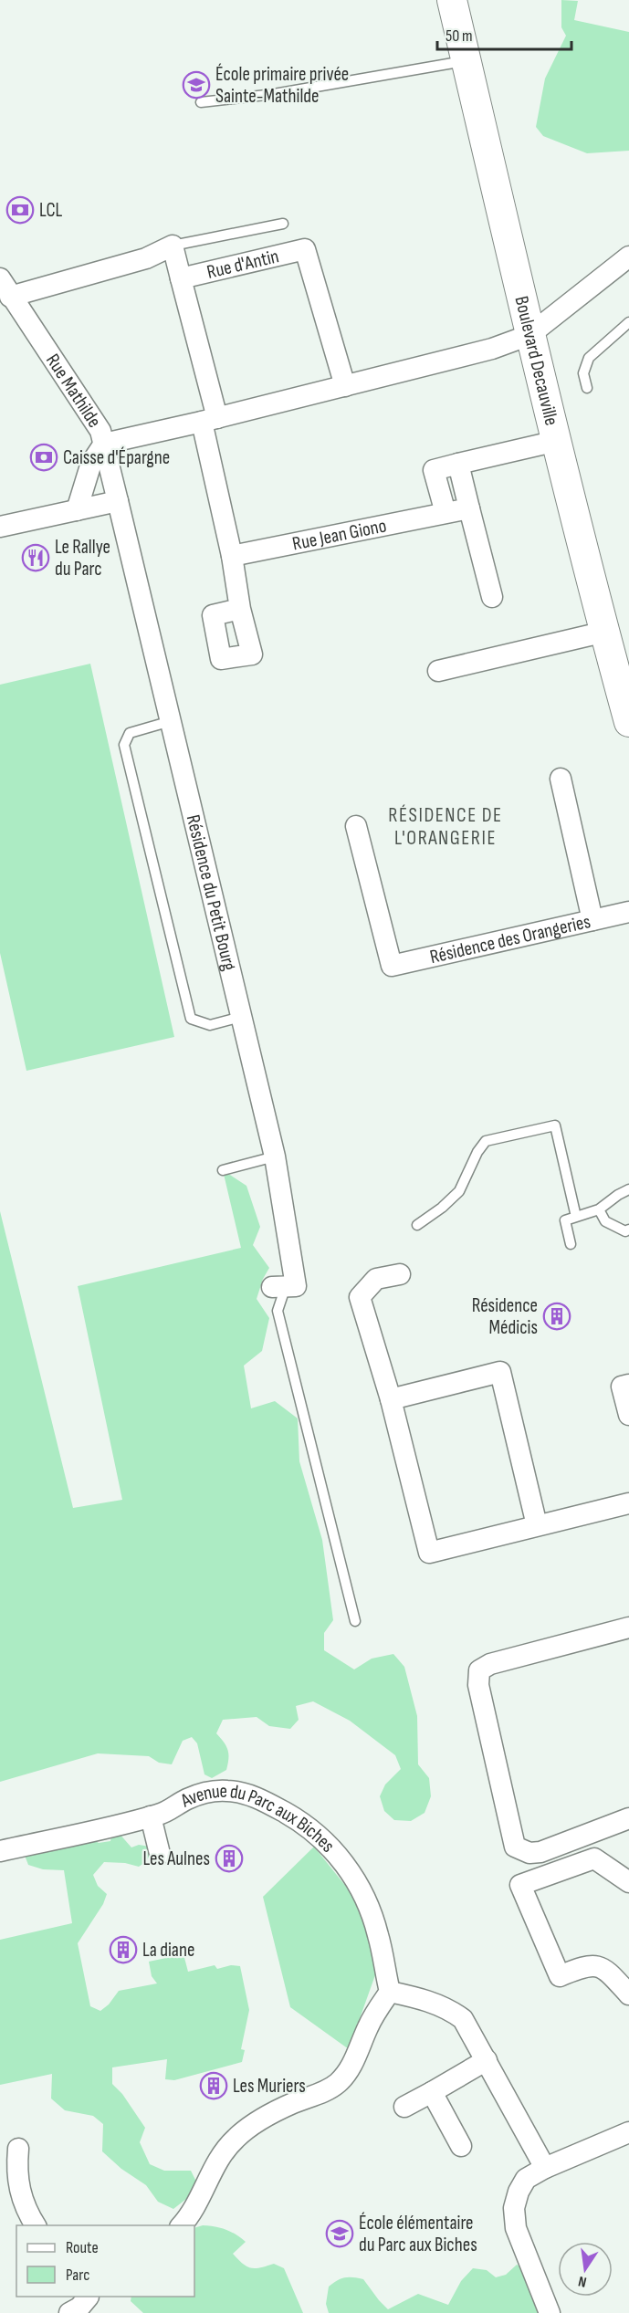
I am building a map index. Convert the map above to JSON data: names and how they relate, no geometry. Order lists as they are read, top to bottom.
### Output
{
  "streets": {
    "street": [
      "Rue d'Antin",
      "Boulevard Decauville",
      "Rue Mathilde",
      "Rue Jean Giono",
      "Résidence du Petit Bourg",
      "Résidence des Orangeries",
      "Avenue du Parc aux Biches"
    ]
  },
  "crossings": [
    ["Rue Mathilde", "Résidence du Petit Bourg"]
  ],
  "districts": ["RÉSIDENCE DE L'ORANGERIE"],
  "places": {
    "school or university": ["École primaire privée Sainte-Mathilde", "École élémentaire du Parc aux Biches"],
    "bank": ["LCL", "Caisse d'Épargne"],
    "restaurant": ["Le Rallye du Parc"],
    "building": [
      "Résidence Médicis",
      "Les Aulnes",
      "La diane",
      "Les Muriers"
    ]
  },
  "legend": ["Route", "Parc"],
  "scale_bar": "50 m",
  "north": "bottom"
}
